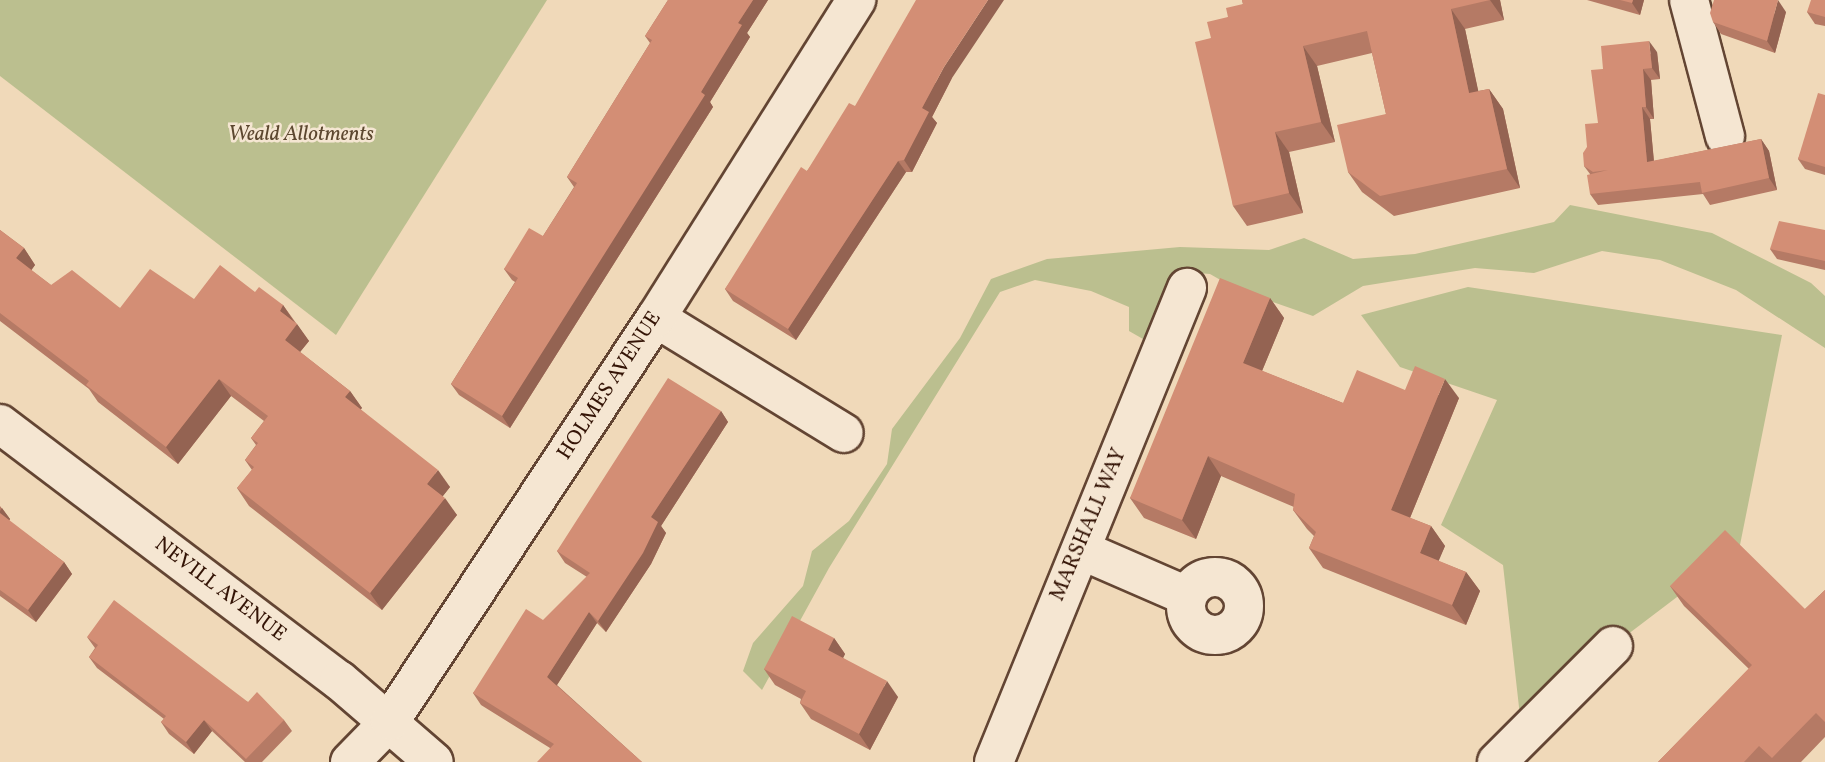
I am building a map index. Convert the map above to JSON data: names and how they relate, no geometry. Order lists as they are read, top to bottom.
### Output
{
  "streets": {
    "street": ["HOLMES AVENUE", "MARSHALL WAY", "NEVILL AVENUE"]
  },
  "crossings": [
    ["HOLMES AVENUE", "NEVILL AVENUE"]
  ],
  "parks": ["Weald Allotments"]
}
